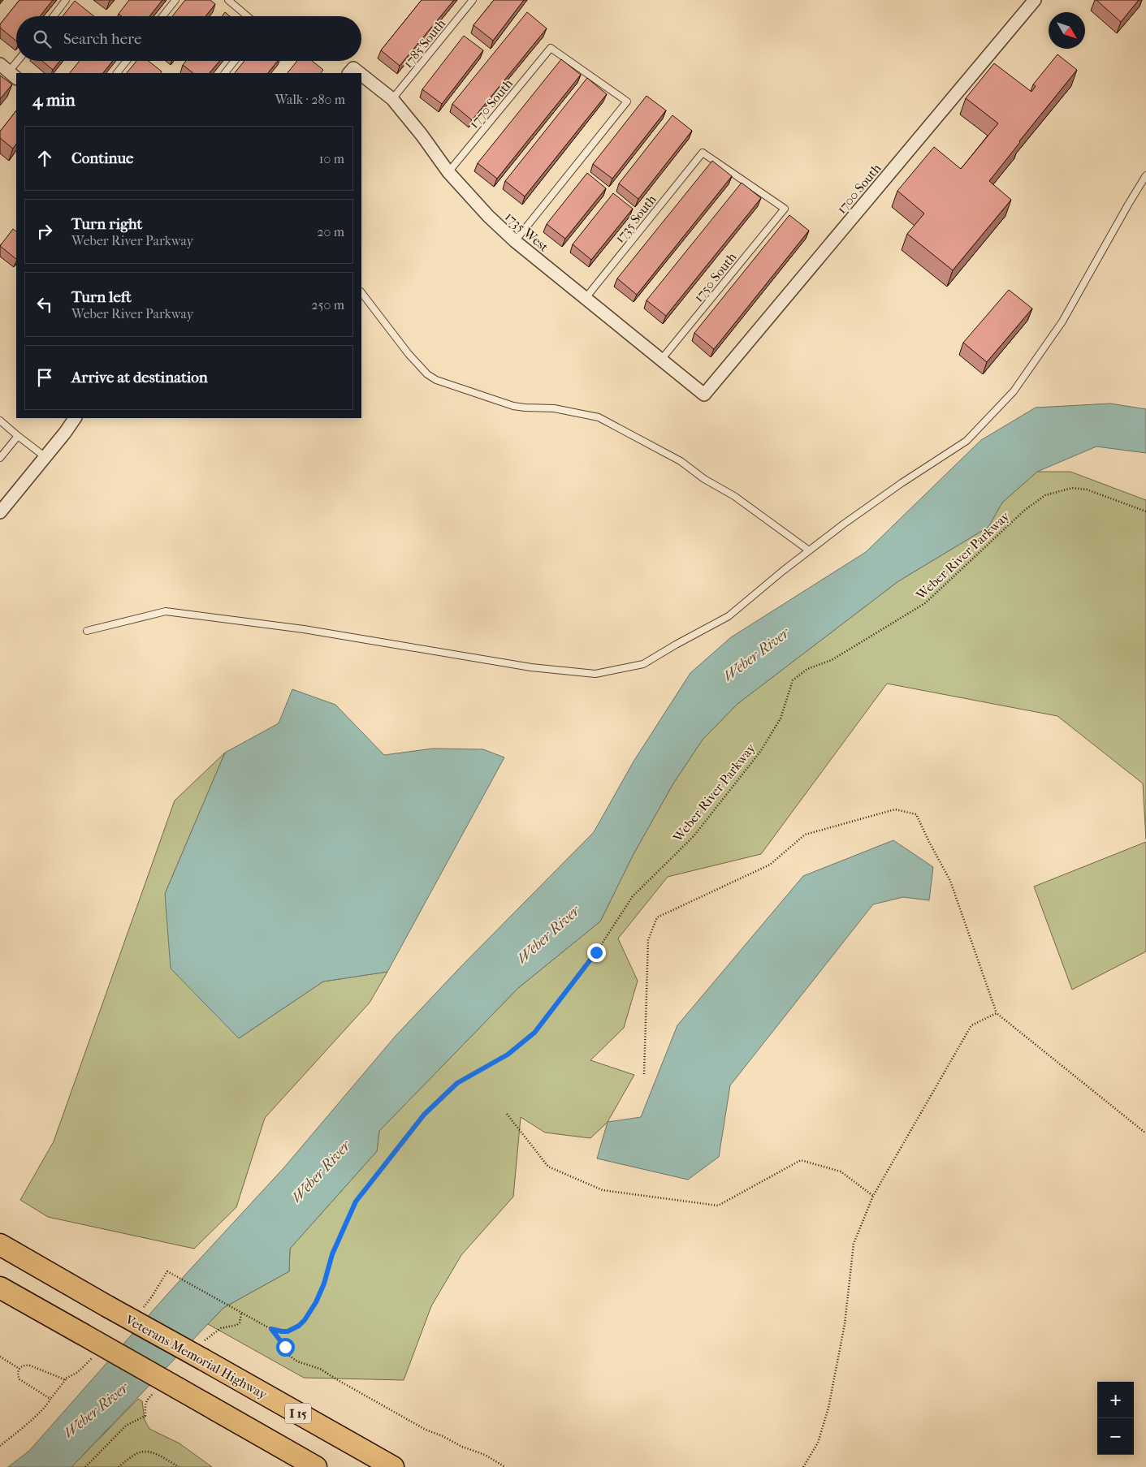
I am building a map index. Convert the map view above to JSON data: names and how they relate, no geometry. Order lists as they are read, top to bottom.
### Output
{
  "streets": {
    "highway": ["Veterans Memorial Highway", "I 15"],
    "street": ["1700 South", "1735 West"],
    "lane": [
      "1785 South",
      "1770 South",
      "1735 South",
      "1750 South"
    ],
    "path": ["Weber River Parkway"]
  },
  "crossings": [
    ["1785 South", "1735 West"],
    ["1770 South", "1735 West"],
    ["1700 South", "1735 West"],
    ["1735 South", "1735 West"],
    ["1735 South", "1750 South"],
    ["1735 West", "1750 South"]
  ],
  "water": ["Weber River"],
  "north": "bottom right",
  "page": {
    "search": "Search here",
    "heading": ["4 min", "Walk · 280 m"],
    "list": [
      ["Continue", "10 m"],
      ["Turn right", "Weber River Parkway", "20 m"],
      ["Turn left", "Weber River Parkway", "250 m"],
      "Arrive at destination"
    ],
    "map_buttons": ["+", "−"]
  }
}
